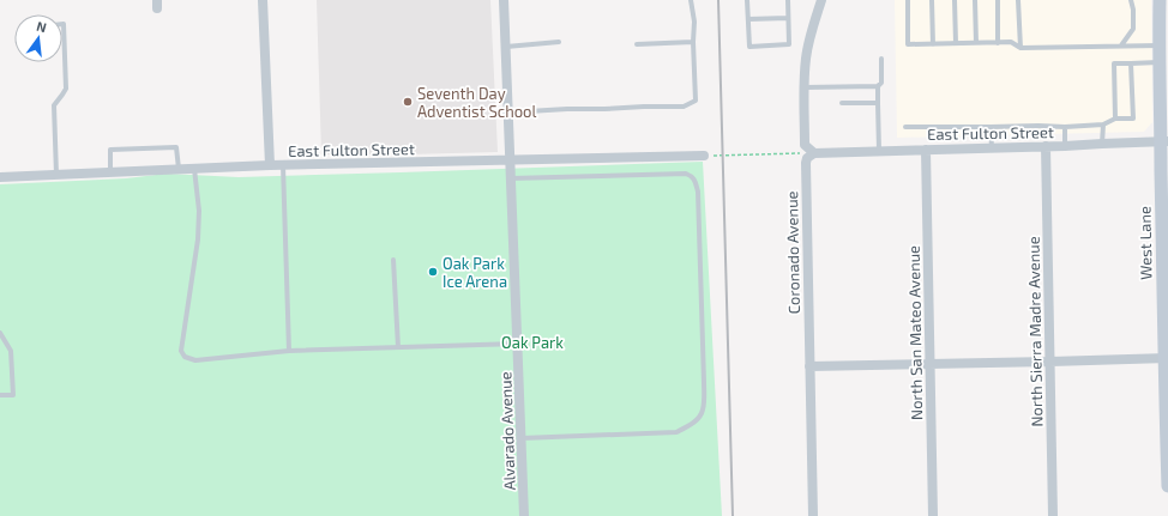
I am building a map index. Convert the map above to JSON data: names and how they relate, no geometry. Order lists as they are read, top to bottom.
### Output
{
  "streets": {
    "main road": ["West Lane"],
    "street": [
      "East Fulton Street",
      "Coronado Avenue",
      "North Sierra Madre Avenue",
      "North San Mateo Avenue",
      "Alvarado Avenue"
    ]
  },
  "crossings": [
    ["East Fulton Street", "West Lane"],
    ["East Fulton Street", "Coronado Avenue"],
    ["East Fulton Street", "North Sierra Madre Avenue"],
    ["East Fulton Street", "North San Mateo Avenue"],
    ["East Fulton Street", "Alvarado Avenue"]
  ],
  "parks": ["Oak Park"],
  "places": ["Seventh Day Adventist School", "Oak Park Ice Arena"],
  "north": "top"
}
